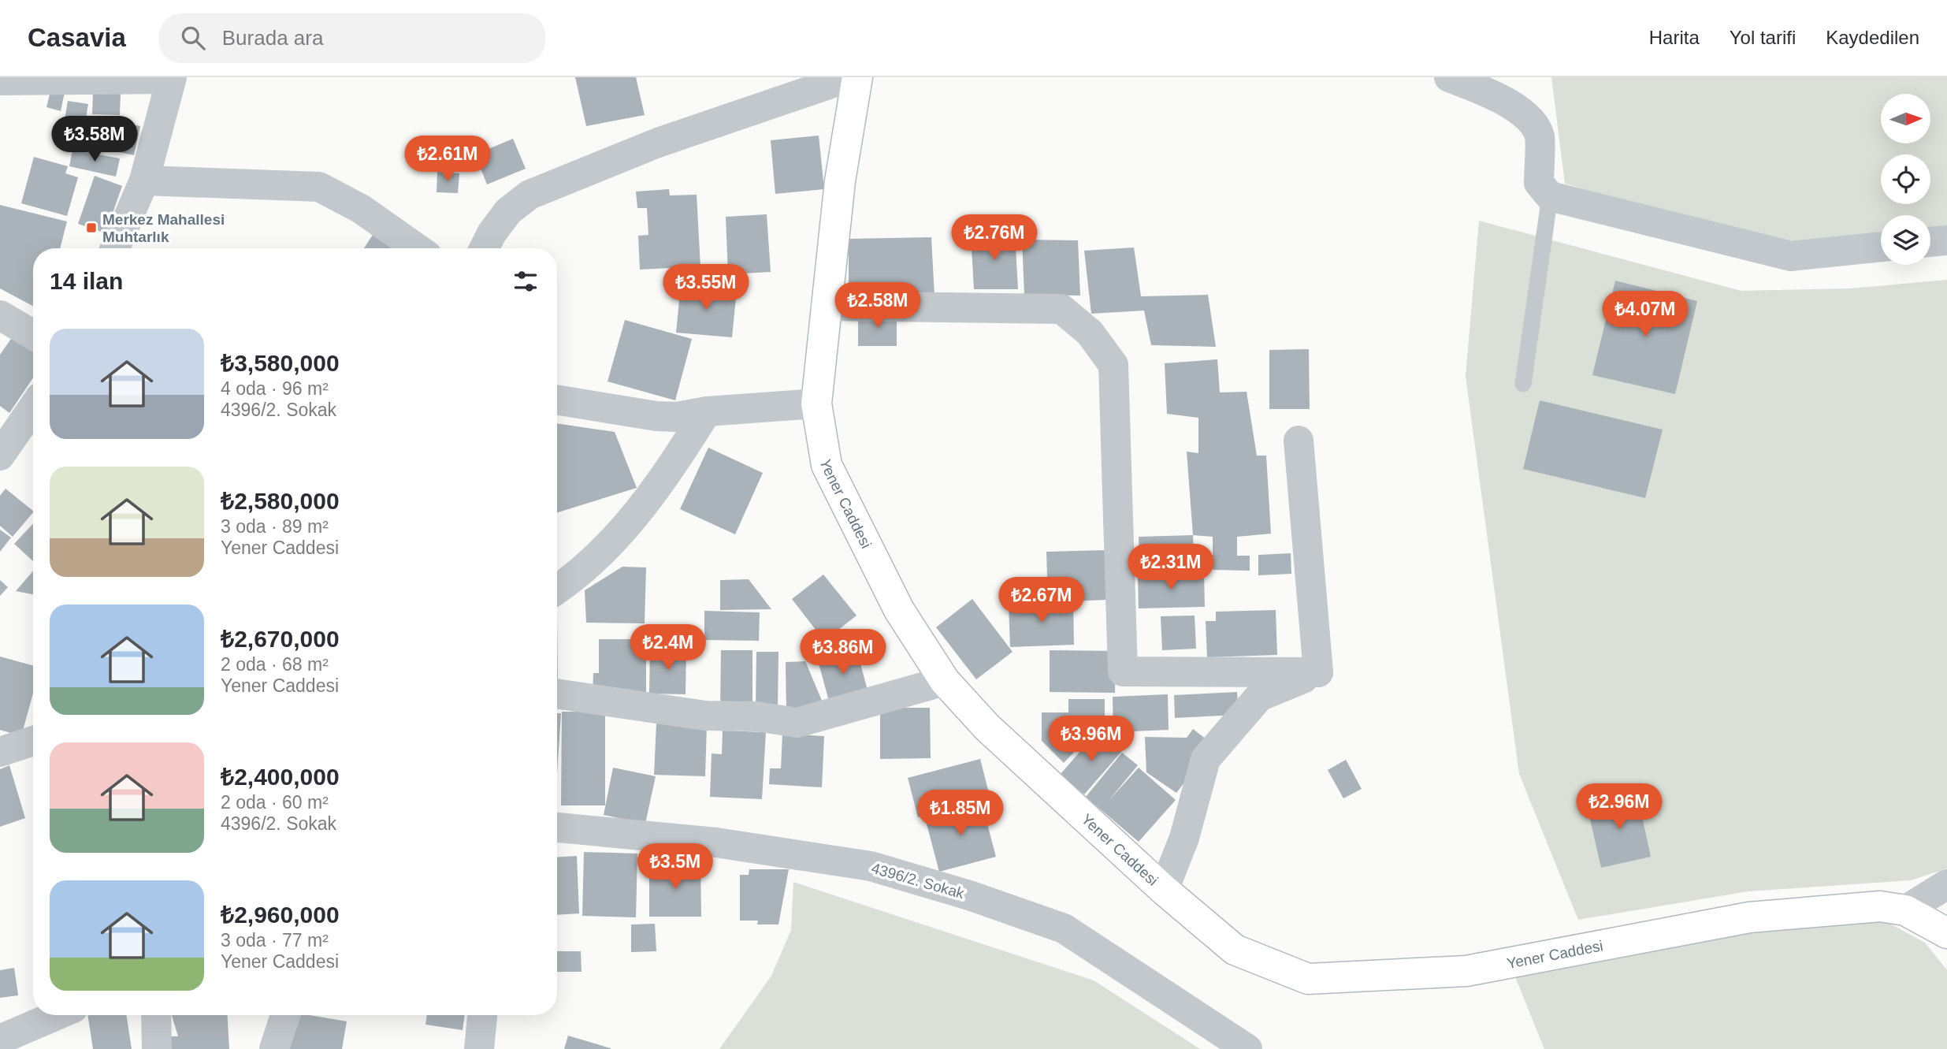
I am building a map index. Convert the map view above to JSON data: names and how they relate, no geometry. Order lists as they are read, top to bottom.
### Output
{
  "streets": {
    "main road": ["Yener Caddesi"],
    "street": ["4396/2. Sokak"]
  },
  "places": {
    "transit": ["Merkez Mahallesi Muhtarlık"]
  },
  "north": "right",
  "page": {
    "header": "Casavia",
    "search": "Burada ara",
    "nav": ["Harita", "Yol tarifi", "Kaydedilen"],
    "price": [
      "₺3.58M",
      "₺2.61M",
      "₺2.76M",
      "₺3.55M",
      "₺2.58M",
      "₺4.07M",
      "₺2.31M",
      "₺2.67M",
      "₺2.4M",
      "₺3.86M",
      "₺3.96M",
      "₺2.96M",
      "₺1.85M",
      "₺3.5M"
    ],
    "heading": "14 ilan",
    "list": [
      {
        "name": "₺3,580,000",
        "note": "4 oda · 96 m² · 4396/2. Sokak"
      },
      {
        "name": "₺2,580,000",
        "note": "3 oda · 89 m² · Yener Caddesi"
      },
      {
        "name": "₺2,670,000",
        "note": "2 oda · 68 m² · Yener Caddesi"
      },
      {
        "name": "₺2,400,000",
        "note": "2 oda · 60 m² · 4396/2. Sokak"
      },
      {
        "name": "₺2,960,000",
        "note": "3 oda · 77 m² · Yener Caddesi"
      }
    ]
  }
}
